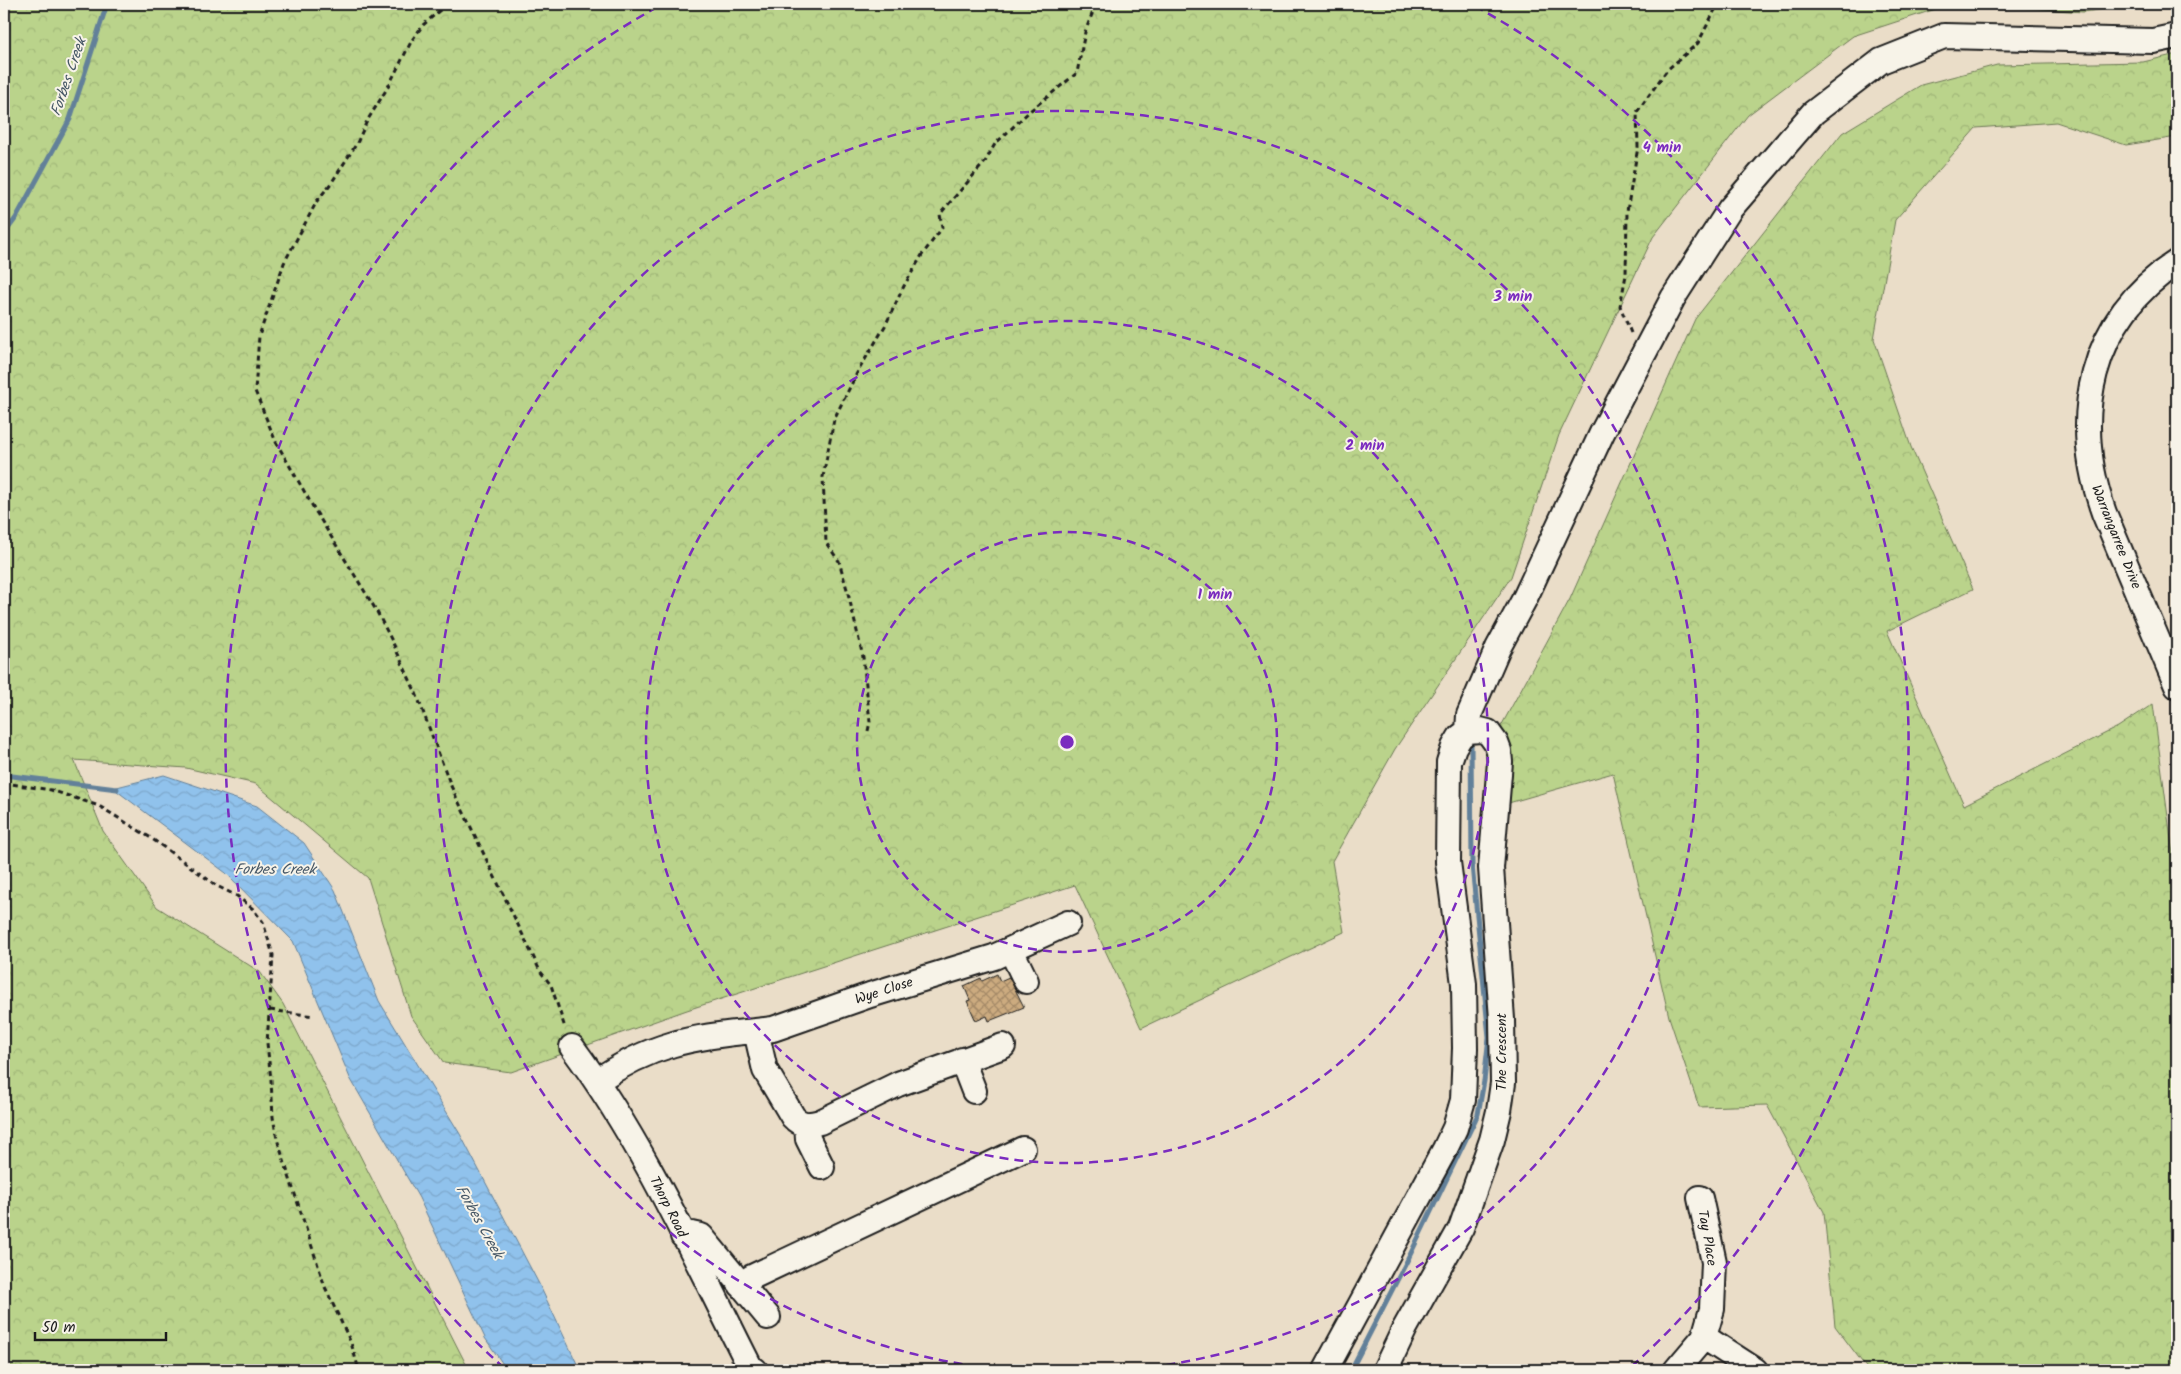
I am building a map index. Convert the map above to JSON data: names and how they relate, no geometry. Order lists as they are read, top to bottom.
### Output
{
  "streets": {
    "street": [
      "Warrangarree Drive",
      "Wye Close",
      "The Crescent",
      "Thorp Road",
      "Tay Place"
    ]
  },
  "crossings": [
    ["Wye Close", "Thorp Road"]
  ],
  "water": ["Forbes Creek"],
  "scale_bar": "50 m",
  "rings": [
    "4 min",
    "3 min",
    "2 min",
    "1 min"
  ]
}
